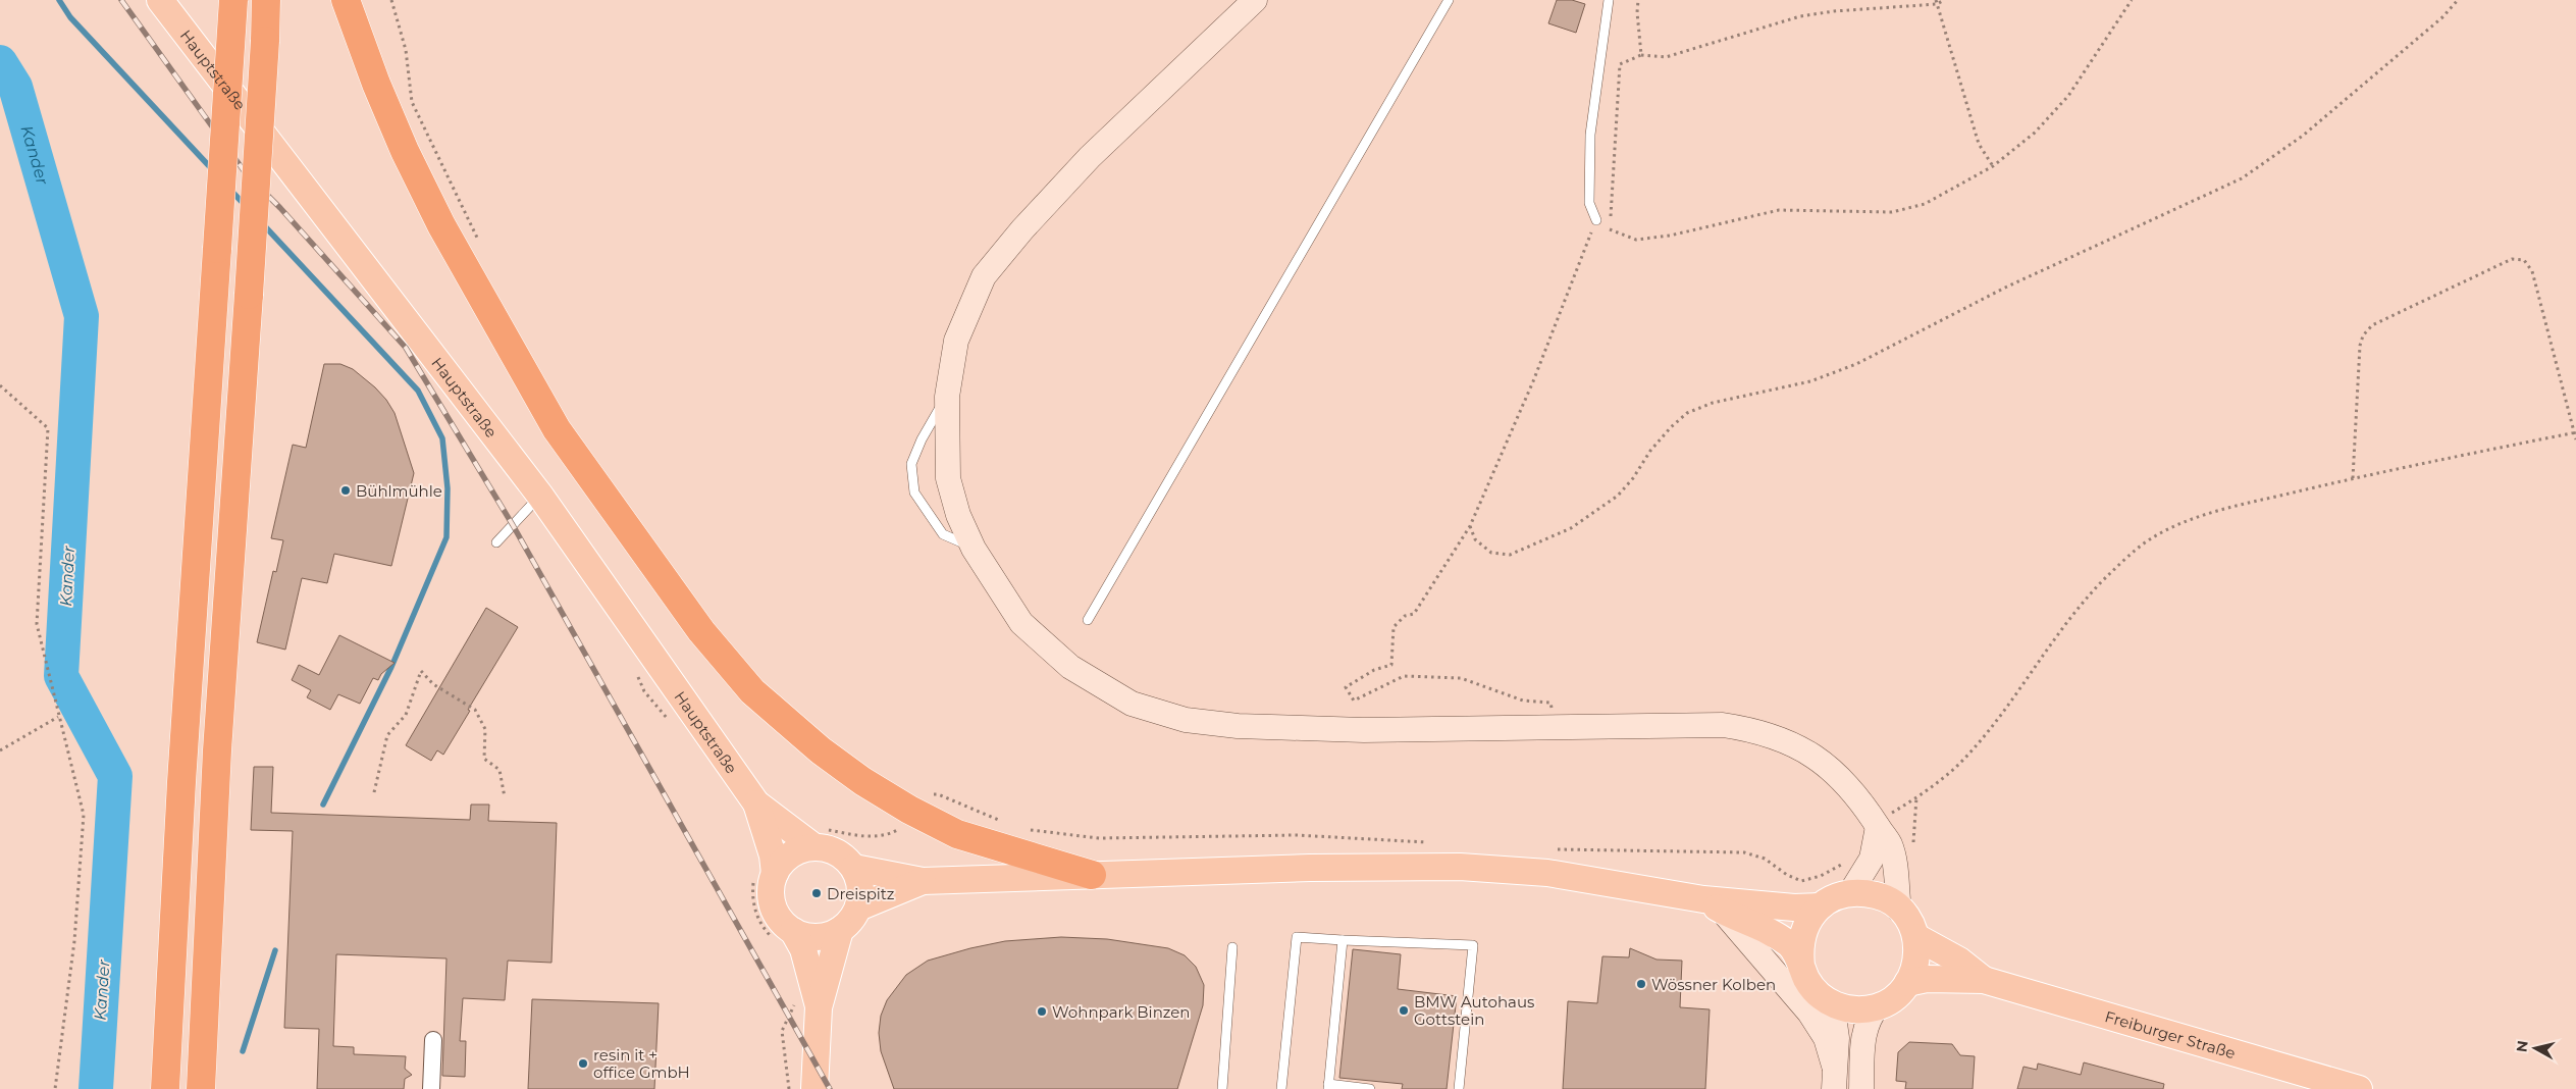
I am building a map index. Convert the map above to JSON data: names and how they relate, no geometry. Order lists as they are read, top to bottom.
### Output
{
  "streets": {
    "main road": ["Hauptstraße", "Freiburger Straße"]
  },
  "water": ["Kander"],
  "places": [
    "Bühlmühle",
    "Dreispitz",
    "Wössner Kolben",
    "BMW Autohaus Gottstein",
    "Wohnpark Binzen",
    "resin it + office GmbH"
  ],
  "north": "left"
}
